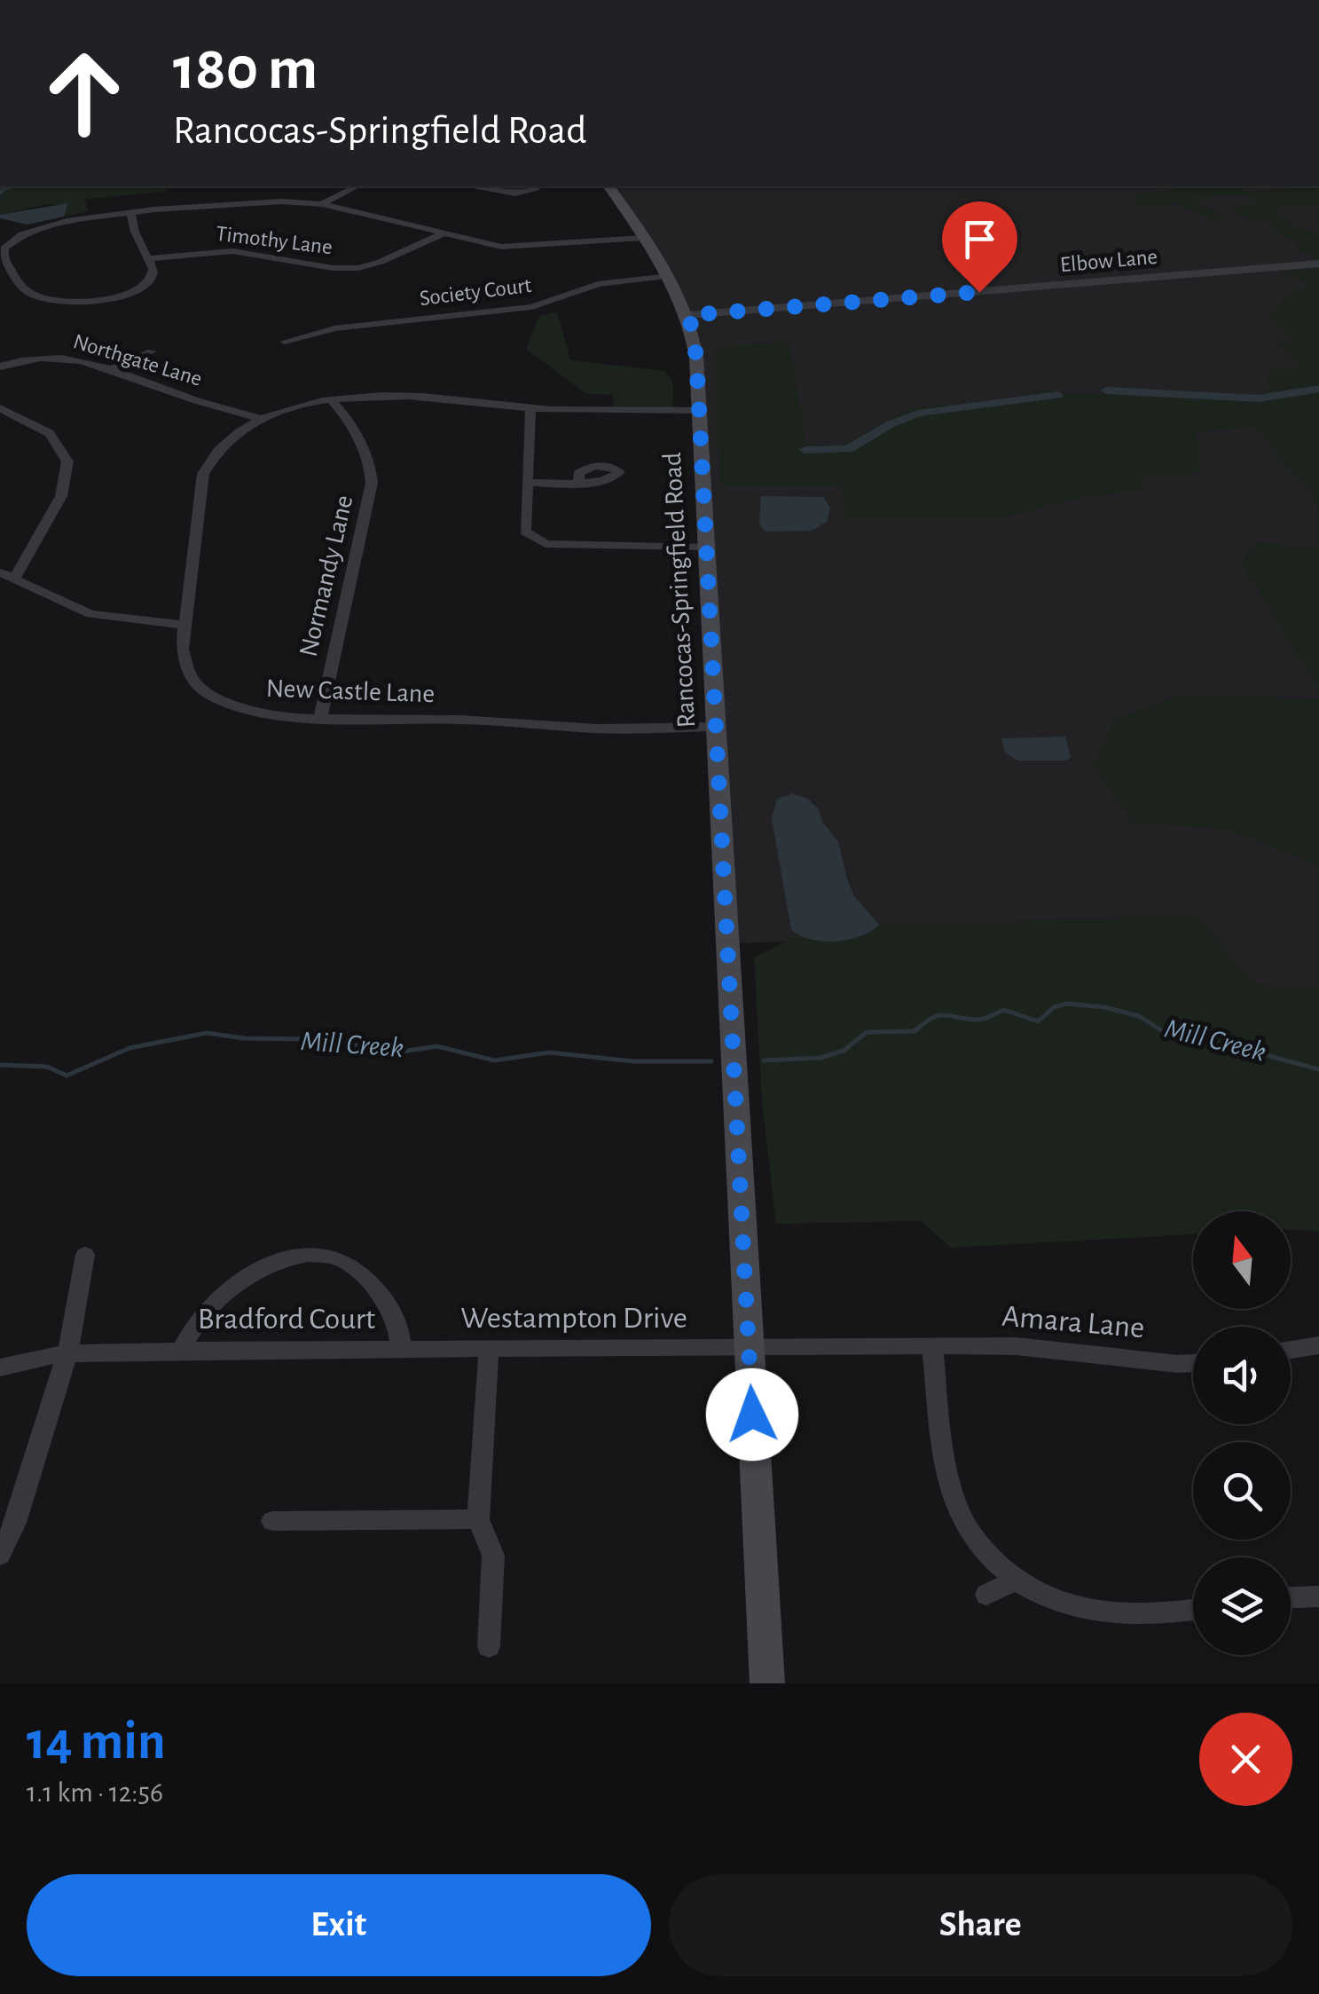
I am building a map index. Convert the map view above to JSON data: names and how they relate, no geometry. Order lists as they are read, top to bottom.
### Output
{
  "streets": {
    "main road": ["Rancocas-Springfield Road"],
    "street": [
      "Timothy Lane",
      "Elbow Lane",
      "Society Court",
      "Northgate Lane",
      "Normandy Lane",
      "New Castle Lane",
      "Westampton Drive",
      "Bradford Court",
      "Amara Lane"
    ]
  },
  "crossings": [
    ["Elbow Lane", "Rancocas-Springfield Road"],
    ["Society Court", "Rancocas-Springfield Road"],
    ["Northgate Lane", "New Castle Lane"],
    ["Normandy Lane", "New Castle Lane"],
    ["Rancocas-Springfield Road", "New Castle Lane"],
    ["Rancocas-Springfield Road", "Westampton Drive"],
    ["Rancocas-Springfield Road", "Amara Lane"],
    ["Westampton Drive", "Bradford Court"],
    ["Westampton Drive", "Amara Lane"]
  ],
  "water": ["Mill Creek"],
  "north": "top",
  "page": {
    "turn": ["180 m", "Rancocas-Springfield Road"],
    "heading": ["14 min", "1.1 km · 12:56"],
    "buttons": ["Exit", "Share"]
  }
}
